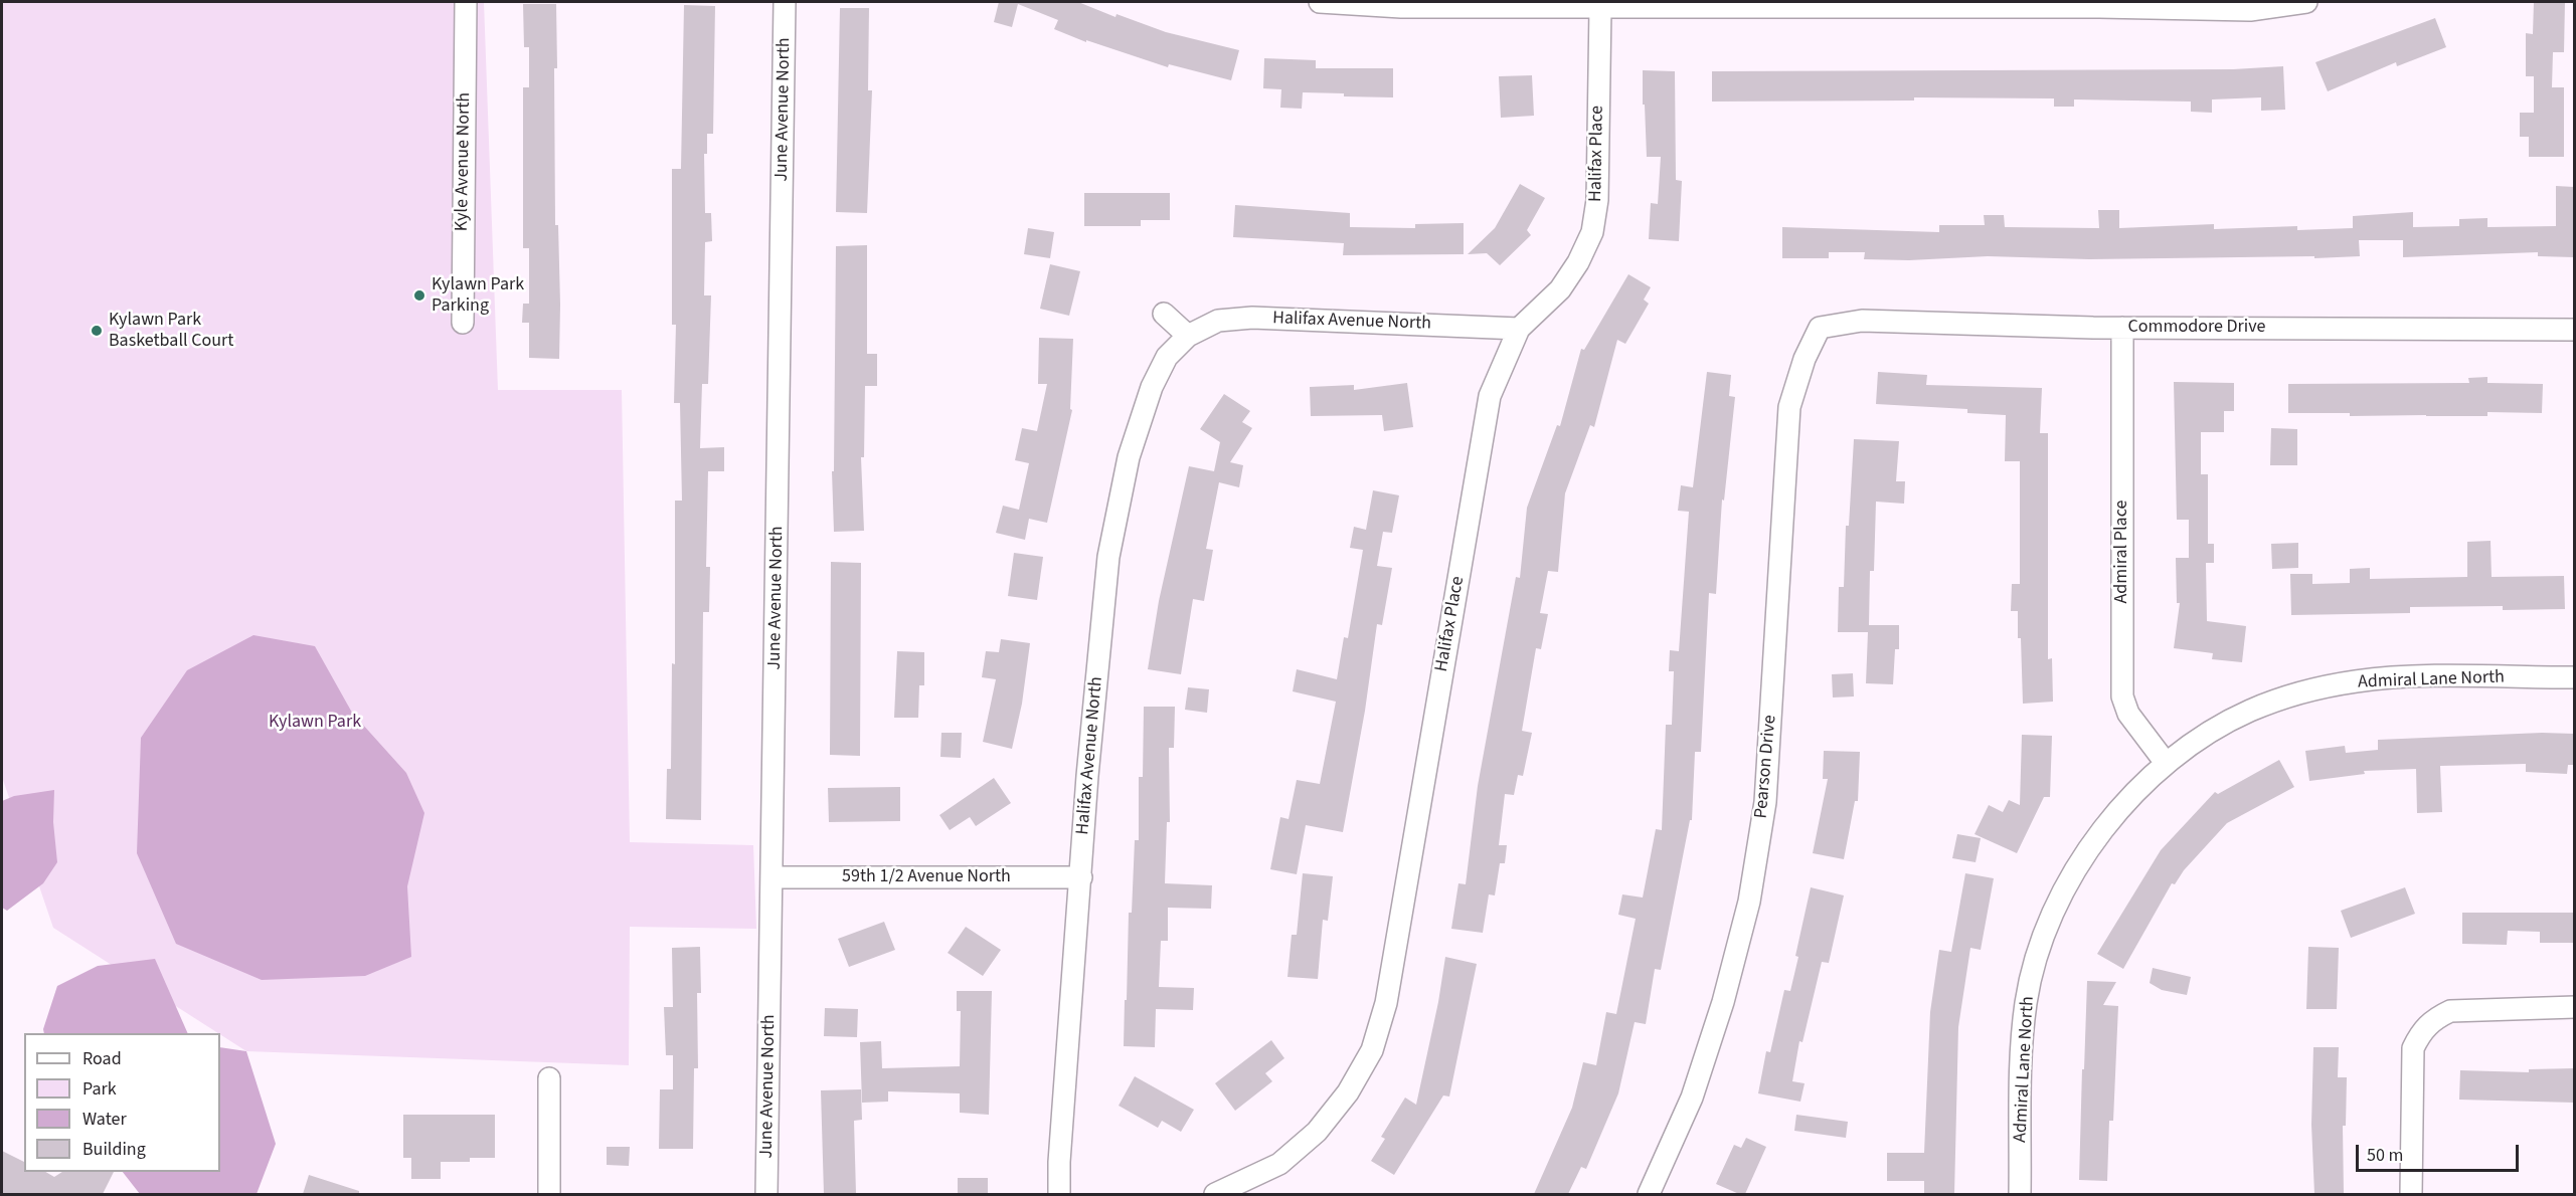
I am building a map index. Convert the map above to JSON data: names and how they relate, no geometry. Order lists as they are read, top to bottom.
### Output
{
  "streets": {
    "street": [
      "June Avenue North",
      "Halifax Place",
      "Kyle Avenue North",
      "Halifax Avenue North",
      "Commodore Drive",
      "Admiral Place",
      "Admiral Lane North",
      "Pearson Drive",
      "59th 1/2 Avenue North"
    ]
  },
  "crossings": [
    ["June Avenue North", "59th 1/2 Avenue North"],
    ["Halifax Place", "Halifax Avenue North"],
    ["Halifax Avenue North", "59th 1/2 Avenue North"],
    ["Commodore Drive", "Admiral Place"],
    ["Commodore Drive", "Pearson Drive"],
    ["Admiral Place", "Admiral Lane North"]
  ],
  "parks": ["Kylawn Park"],
  "places": ["Kylawn Park Parking", "Kylawn Park Basketball Court"],
  "legend": [
    "Road",
    "Park",
    "Water",
    "Building"
  ],
  "scale_bar": "50 m"
}
